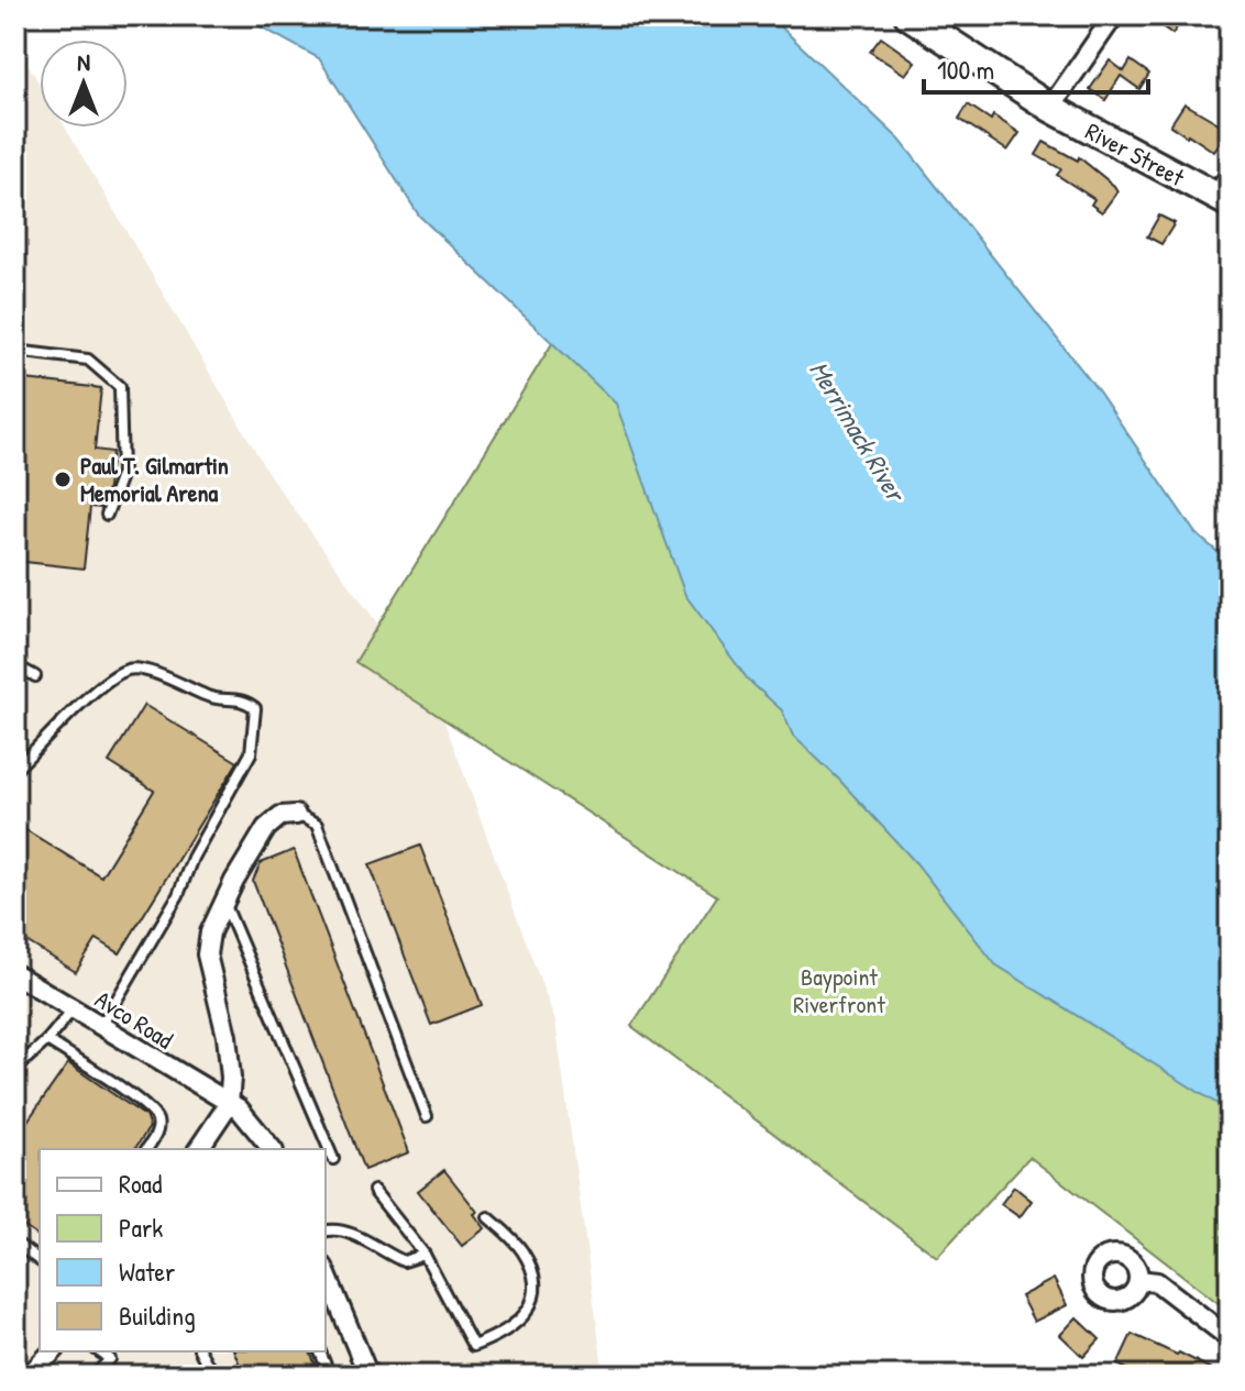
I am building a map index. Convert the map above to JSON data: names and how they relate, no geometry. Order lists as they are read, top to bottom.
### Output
{
  "streets": {
    "main road": ["River Street"],
    "street": ["Avco Road"]
  },
  "water": ["Merrimack River"],
  "parks": ["Baypoint Riverfront"],
  "places": ["Paul T. Gilmartin Memorial Arena"],
  "legend": [
    "Road",
    "Park",
    "Water",
    "Building"
  ],
  "scale_bar": "100 m",
  "north": "top"
}
